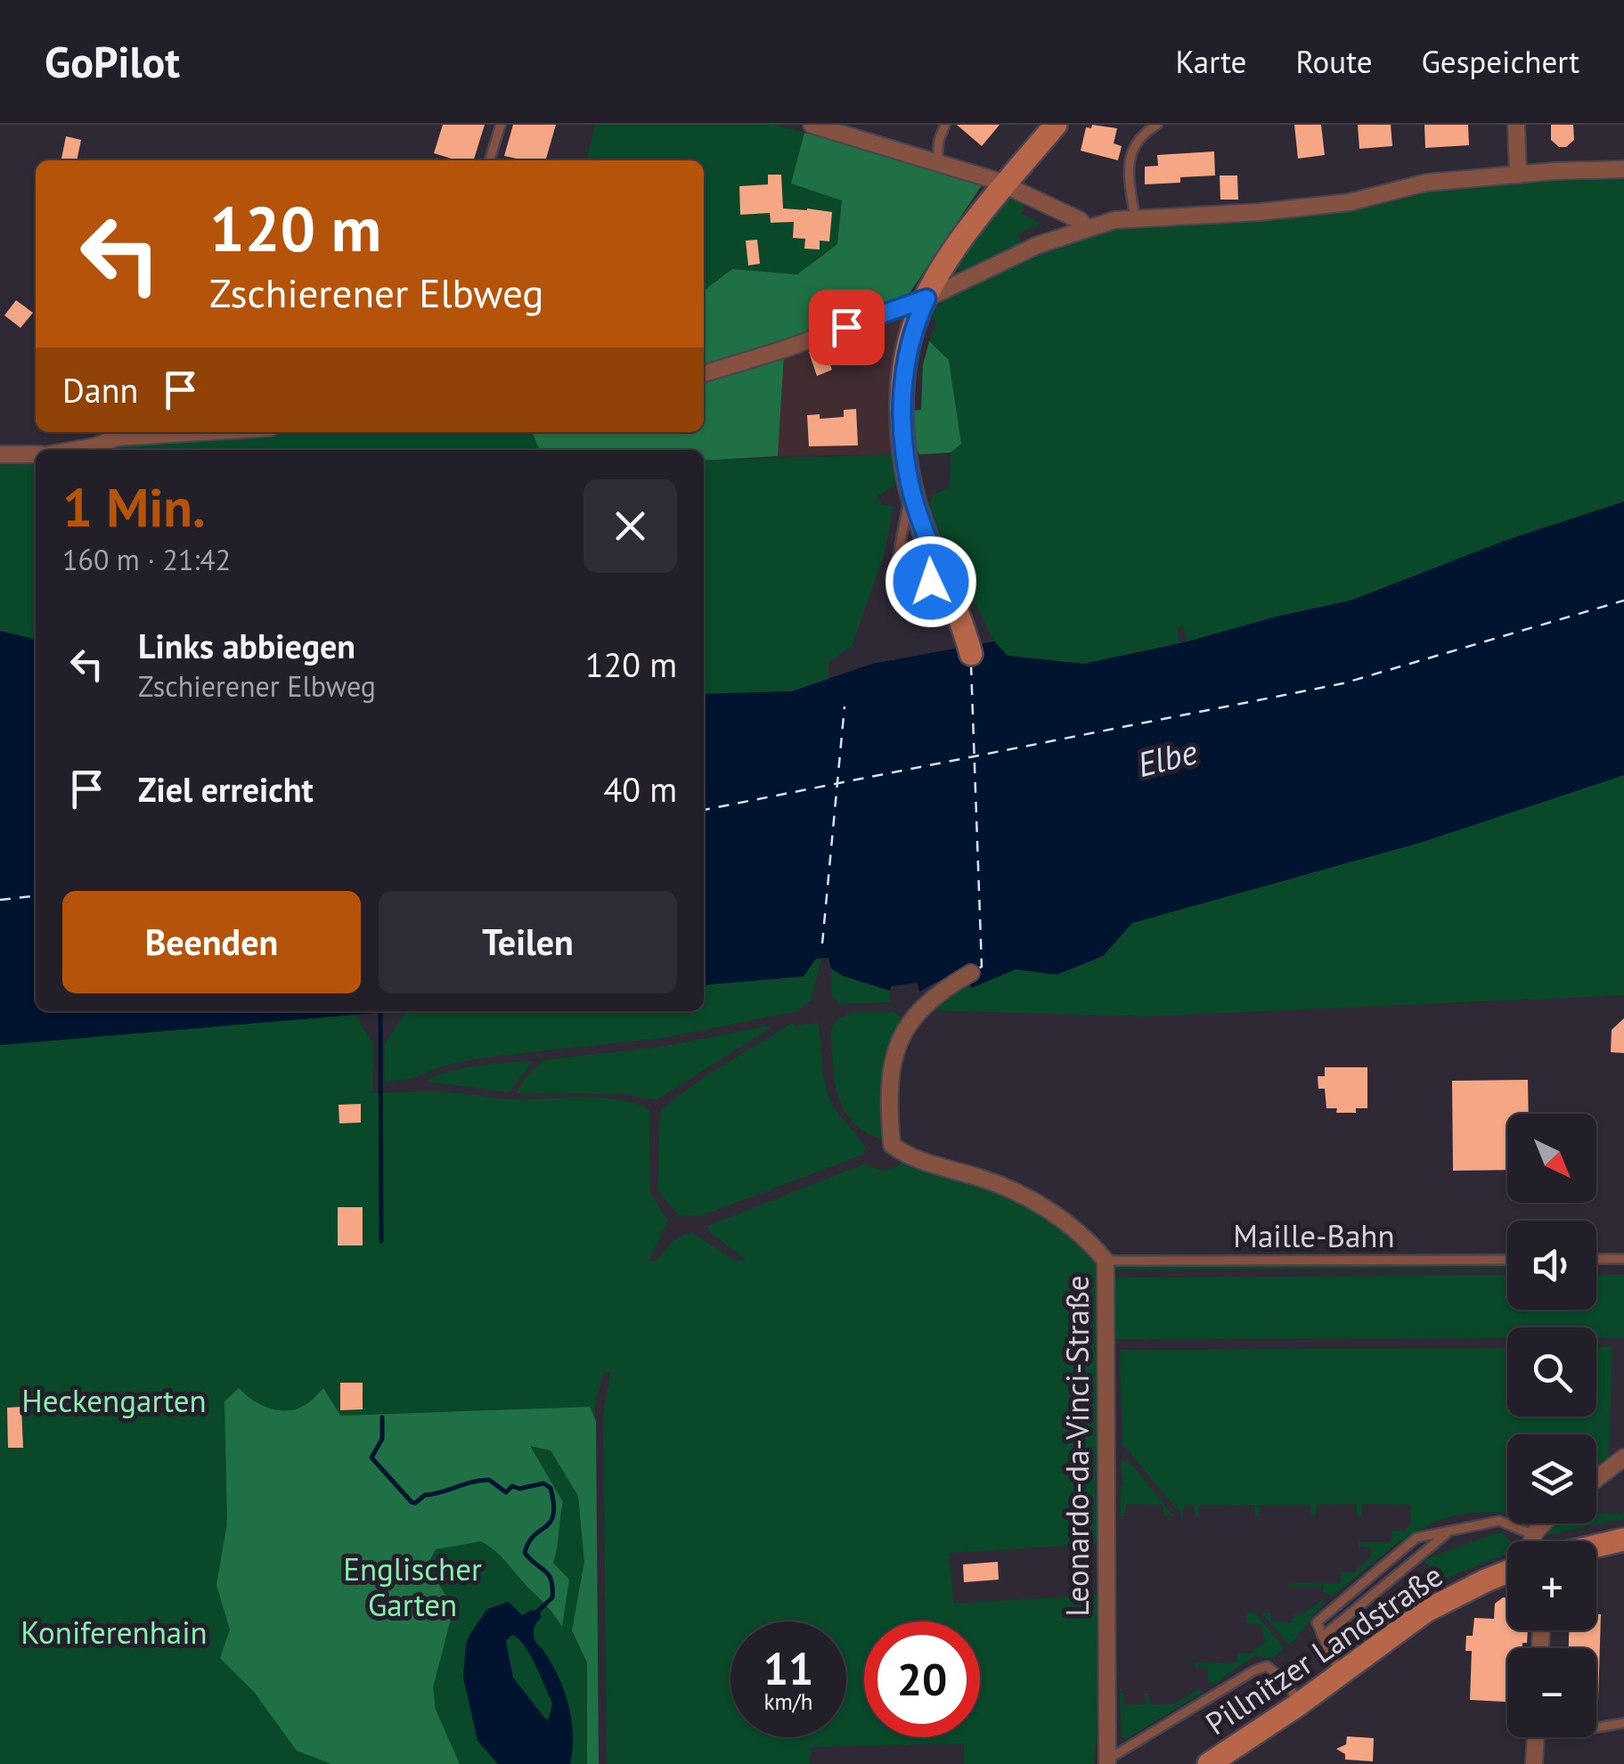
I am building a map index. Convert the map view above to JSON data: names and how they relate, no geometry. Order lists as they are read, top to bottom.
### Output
{
  "streets": {
    "street": ["Leonardo-da-Vinci-Straße", "Pillnitzer Landstraße"],
    "lane": ["Maille-Bahn"]
  },
  "crossings": [
    ["Maille-Bahn", "Leonardo-da-Vinci-Straße"]
  ],
  "water": ["Elbe"],
  "parks": ["Heckengarten", "Englischer Garten", "Koniferenhain"],
  "north": "bottom right",
  "page": {
    "header": "GoPilot",
    "nav": ["Karte", "Route", "Gespeichert"],
    "turn": ["120 m", "Zschierener Elbweg"],
    "then": "Dann",
    "heading": ["1 Min.", "160 m · 21:42"],
    "list": [
      {
        "name": "Links abbiegen",
        "note": "Zschierener Elbweg",
        "value": "120 m"
      },
      {
        "name": "Ziel erreicht",
        "value": "40 m"
      }
    ],
    "buttons": ["Beenden", "Teilen"],
    "map_buttons": ["+", "−"],
    "speed": "11 km/h",
    "limit": "20"
  }
}
